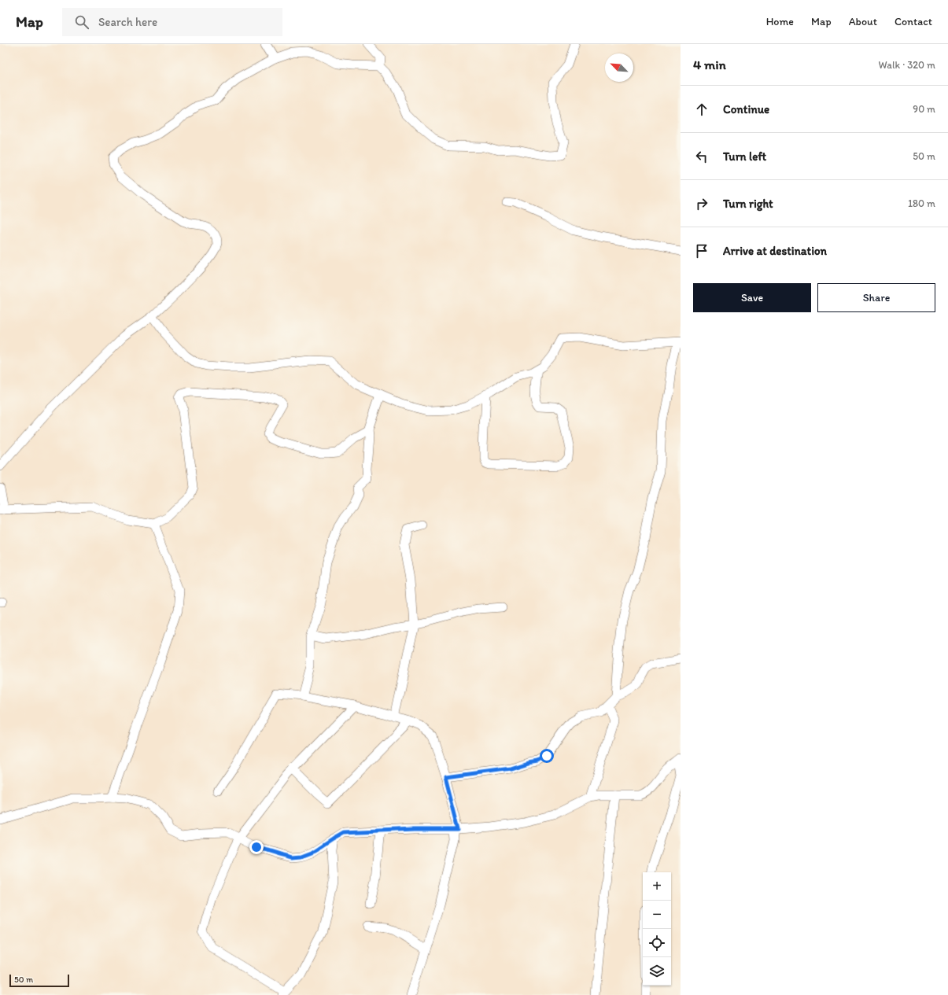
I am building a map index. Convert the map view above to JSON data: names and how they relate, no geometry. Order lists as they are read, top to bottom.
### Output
{
  "scale_bar": "50 m",
  "north": "top left",
  "page": {
    "header": "Map",
    "search": "Search here",
    "nav": [
      "Home",
      "Map",
      "About",
      "Contact"
    ],
    "heading": ["4 min", "Walk · 320 m"],
    "list": [
      ["Continue", "90 m"],
      ["Turn left", "50 m"],
      ["Turn right", "180 m"],
      "Arrive at destination"
    ],
    "buttons": ["Save", "Share"],
    "map_buttons": ["+", "−"],
    "scale": "50 m"
  }
}
